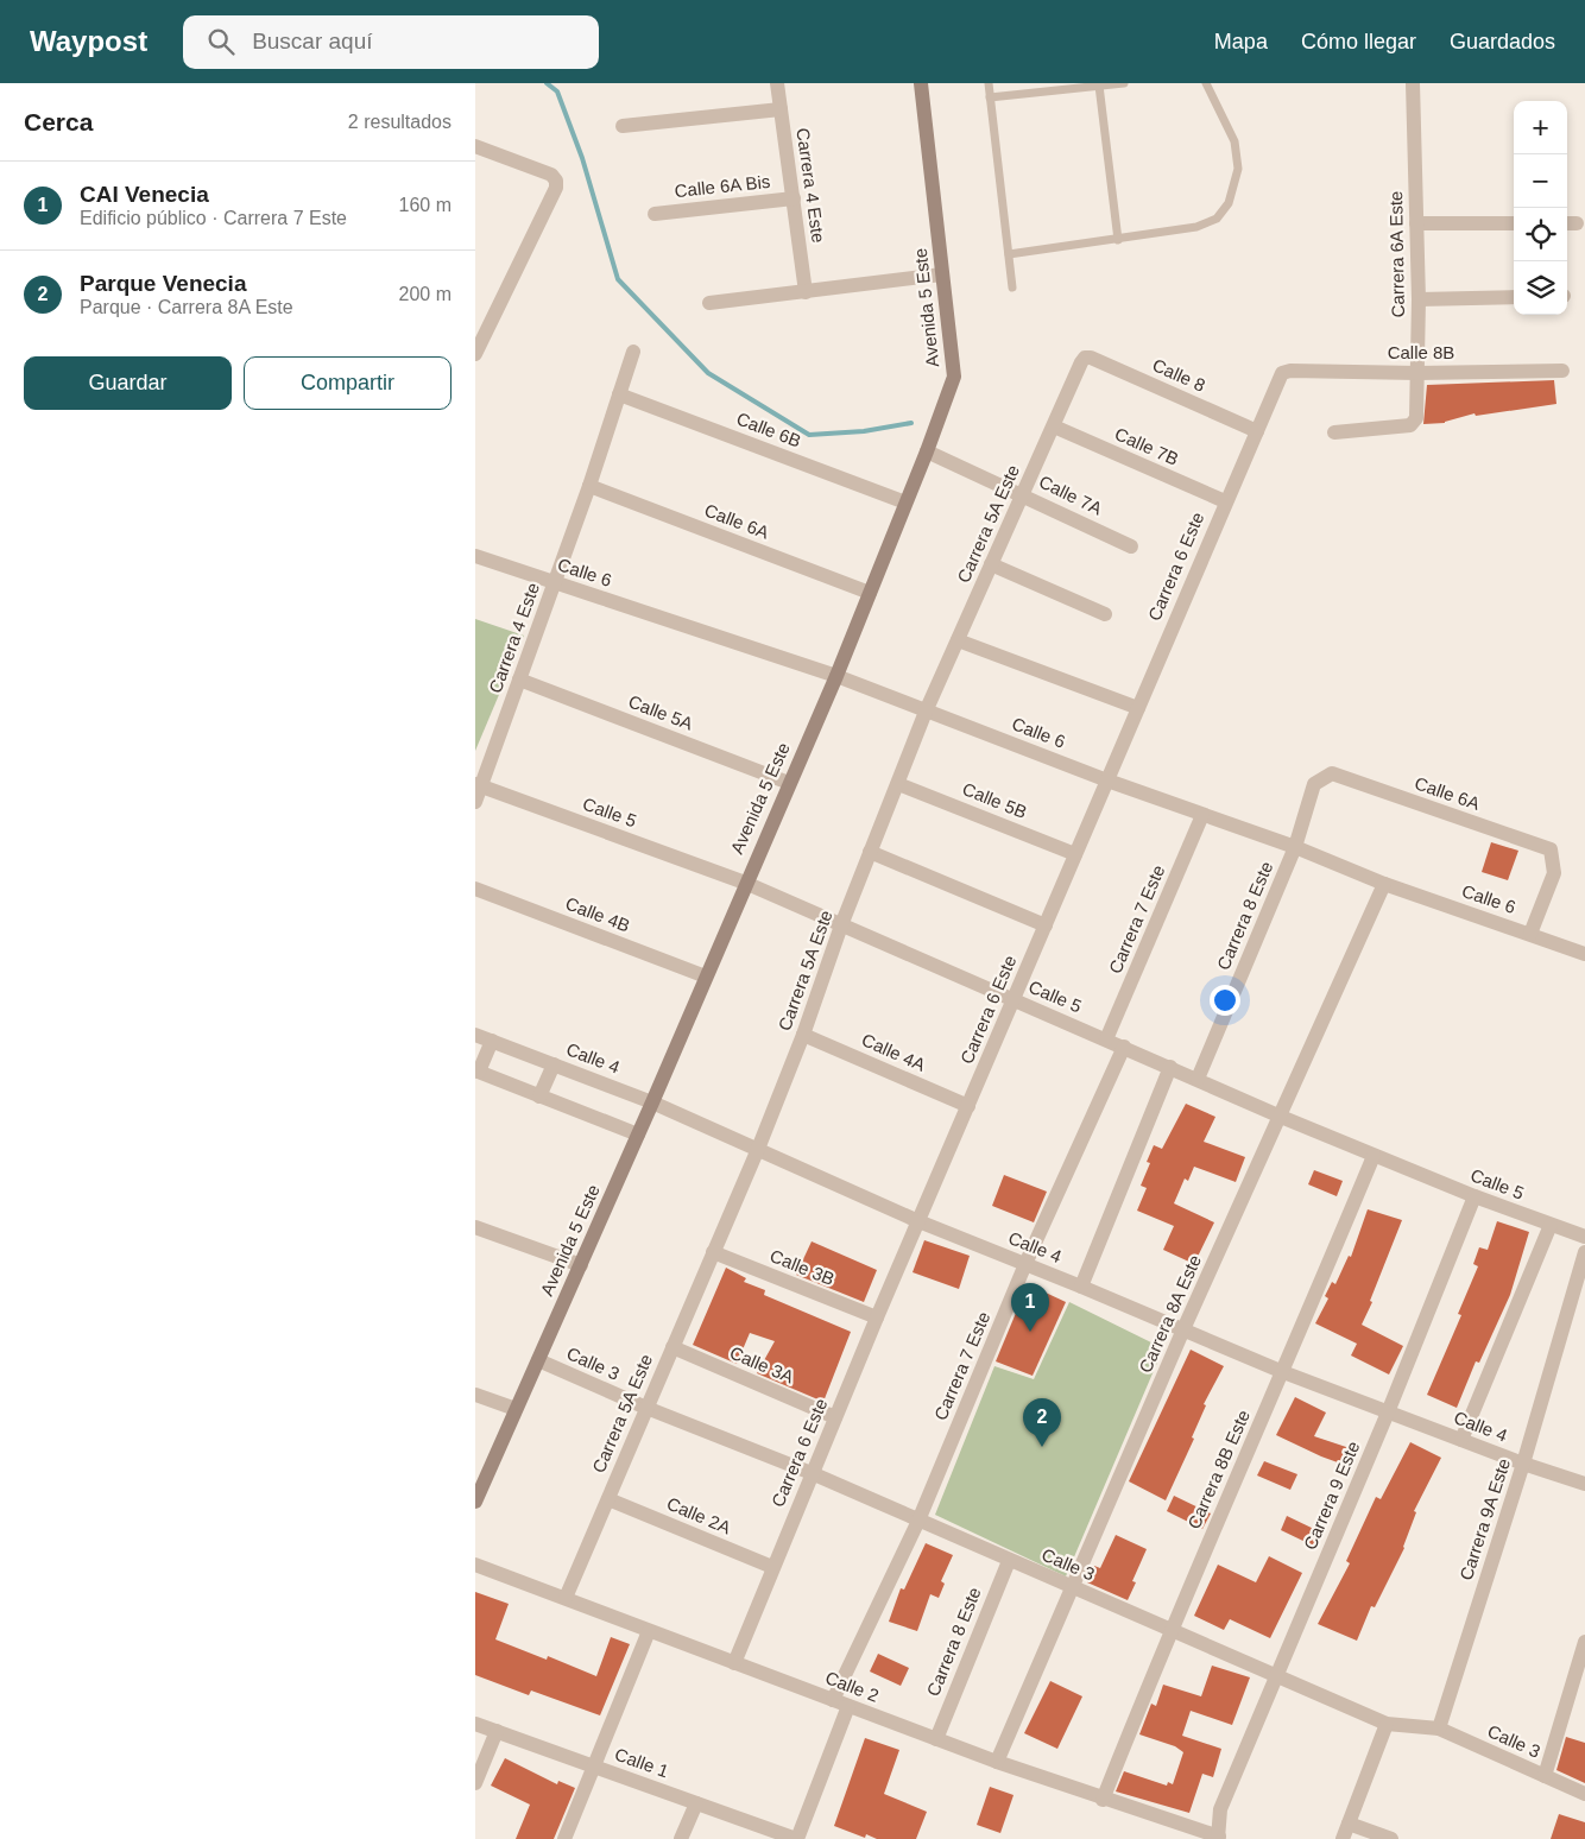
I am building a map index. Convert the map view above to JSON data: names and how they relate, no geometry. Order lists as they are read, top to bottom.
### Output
{
  "streets": {
    "main road": ["Avenida 5 Este"],
    "street": [
      "Carrera 4 Este",
      "Calle 6A Bis",
      "Carrera 6A Este",
      "Calle 8B",
      "Calle 8",
      "Calle 6B",
      "Calle 7B",
      "Calle 7A",
      "Calle 6A",
      "Carrera 5A Este",
      "Carrera 6 Este",
      "Calle 6",
      "Calle 5A",
      "Calle 5B",
      "Calle 5",
      "Calle 4B",
      "Carrera 8 Este",
      "Carrera 7 Este",
      "Calle 4A",
      "Calle 4",
      "Calle 3B",
      "Carrera 8A Este",
      "Calle 3",
      "Calle 3A",
      "Carrera 8B Este",
      "Carrera 9 Este",
      "Calle 2A",
      "Carrera 9A Este",
      "Calle 2",
      "Calle 1"
    ]
  },
  "crossings": [
    ["Carrera 4 Este", "Calle 6A Bis"],
    ["Carrera 4 Este", "Calle 6B"],
    ["Carrera 4 Este", "Calle 6A"],
    ["Carrera 4 Este", "Calle 6"],
    ["Carrera 4 Este", "Calle 5A"],
    ["Carrera 4 Este", "Calle 5"],
    ["Carrera 6A Este", "Calle 8B"],
    ["Avenida 5 Este", "Calle 6B"],
    ["Avenida 5 Este", "Calle 7A"],
    ["Avenida 5 Este", "Calle 6A"],
    ["Avenida 5 Este", "Calle 6"],
    ["Avenida 5 Este", "Calle 5A"],
    ["Avenida 5 Este", "Calle 5"],
    ["Avenida 5 Este", "Calle 4B"],
    ["Avenida 5 Este", "Calle 4"],
    ["Avenida 5 Este", "Calle 3"],
    ["Calle 8B", "Carrera 6 Este"],
    ["Calle 8", "Carrera 5A Este"],
    ["Calle 8", "Carrera 6 Este"],
    ["Calle 7B", "Carrera 5A Este"],
    ["Calle 7B", "Carrera 6 Este"],
    ["Calle 7A", "Carrera 5A Este"],
    ["Calle 6A", "Calle 6"],
    ["Calle 6A", "Carrera 8 Este"],
    ["Carrera 5A Este", "Calle 6"],
    ["Carrera 5A Este", "Calle 5B"],
    ["Carrera 5A Este", "Calle 5"],
    ["Carrera 5A Este", "Calle 4A"],
    ["Carrera 5A Este", "Calle 4"],
    ["Carrera 5A Este", "Calle 3B"],
    ["Carrera 5A Este", "Calle 3"],
    ["Carrera 5A Este", "Calle 3A"],
    ["Carrera 5A Este", "Calle 2A"],
    ["Carrera 5A Este", "Calle 2"],
    ["Carrera 6 Este", "Calle 6"],
    ["Carrera 6 Este", "Calle 5B"],
    ["Carrera 6 Este", "Calle 5"],
    ["Carrera 6 Este", "Calle 4A"],
    ["Carrera 6 Este", "Calle 4"],
    ["Carrera 6 Este", "Calle 3B"],
    ["Carrera 6 Este", "Calle 3"],
    ["Carrera 6 Este", "Calle 3A"],
    ["Carrera 6 Este", "Calle 2A"],
    ["Carrera 6 Este", "Calle 2"],
    ["Calle 6", "Carrera 8 Este"],
    ["Calle 6", "Carrera 7 Este"],
    ["Calle 6", "Carrera 8A Este"],
    ["Calle 5", "Carrera 8 Este"],
    ["Calle 5", "Carrera 7 Este"],
    ["Calle 5", "Carrera 8A Este"],
    ["Calle 5", "Carrera 8B Este"],
    ["Calle 5", "Carrera 9 Este"],
    ["Carrera 8 Este", "Calle 3"],
    ["Carrera 8 Este", "Calle 2"],
    ["Carrera 7 Este", "Calle 4"],
    ["Carrera 7 Este", "Calle 3"],
    ["Carrera 7 Este", "Calle 2"],
    ["Calle 4", "Carrera 8A Este"],
    ["Calle 4", "Carrera 8B Este"],
    ["Calle 4", "Carrera 9 Este"],
    ["Calle 4", "Carrera 9A Este"],
    ["Carrera 8A Este", "Calle 3"],
    ["Carrera 8A Este", "Calle 2"],
    ["Calle 3", "Carrera 8B Este"],
    ["Calle 3", "Carrera 9 Este"],
    ["Calle 3", "Carrera 9A Este"],
    ["Carrera 8B Este", "Calle 2"],
    ["Carrera 9 Este", "Calle 2"]
  ],
  "page": {
    "header": "Waypost",
    "search": "Buscar aquí",
    "nav": ["Mapa", "Cómo llegar", "Guardados"],
    "heading": ["Cerca", "2 resultados"],
    "map_buttons": ["+", "−"],
    "list": [
      {
        "mark": "1",
        "name": "CAI Venecia",
        "note": "Edificio público · Carrera 7 Este",
        "value": "160 m"
      },
      {
        "mark": "2",
        "name": "Parque Venecia",
        "note": "Parque · Carrera 8A Este",
        "value": "200 m"
      }
    ],
    "buttons": ["Guardar", "Compartir"],
    "pins": ["1", "2"]
  }
}
